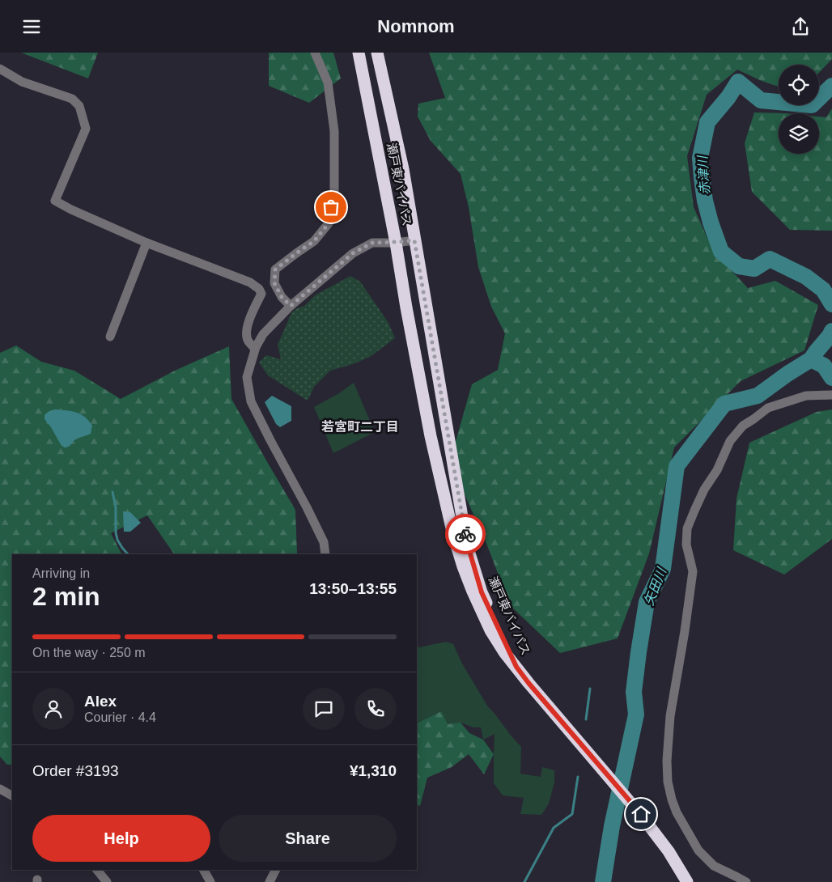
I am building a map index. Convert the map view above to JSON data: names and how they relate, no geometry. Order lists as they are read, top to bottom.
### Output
{
  "streets": {
    "highway": ["瀬戸東バイパス"]
  },
  "districts": ["若宮町二丁目"],
  "water": ["赤津川", "矢田川"],
  "page": {
    "header": "Nomnom",
    "heading": ["2 min", "Arriving in", "13:50–13:55"],
    "panel": [
      "Alex",
      "Courier · 4.4",
      "Order #3193",
      "¥1,310"
    ],
    "bar": "On the way · 250 m",
    "buttons": ["Help", "Share"]
  }
}
